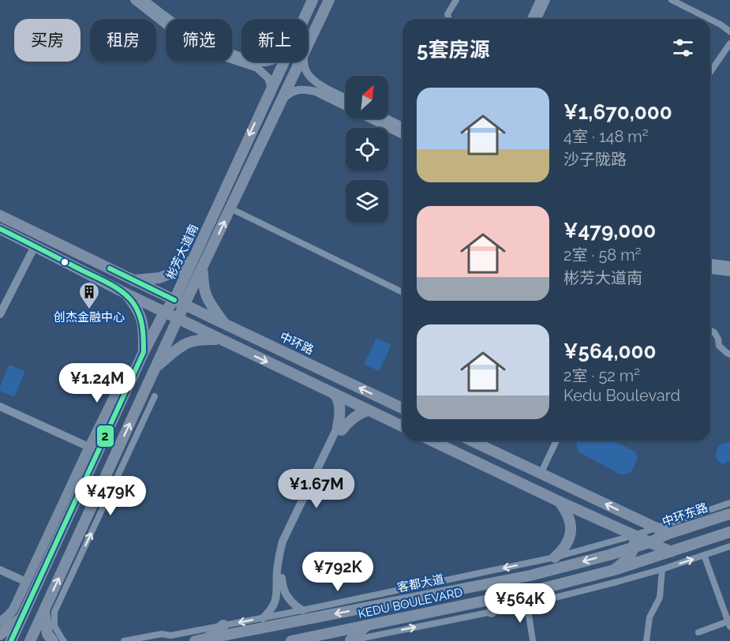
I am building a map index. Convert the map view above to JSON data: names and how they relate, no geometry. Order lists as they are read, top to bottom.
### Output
{
  "streets": {
    "highway": ["中环东路", "客都大道", "KEDU BOULEVARD"],
    "main road": ["彬芳大道南", "中环路"]
  },
  "crossings": [
    ["彬芳大道南", "中环路"],
    ["中环东路", "客都大道"]
  ],
  "one_way": ["客都大道"],
  "places": {
    "building": ["创杰金融中心"]
  },
  "lines": ["transit line 2"],
  "north": "top right",
  "page": {
    "chip": [
      "买房",
      "租房",
      "筛选",
      "新上"
    ],
    "heading": "5套房源",
    "list": [
      {
        "name": "¥1,670,000",
        "note": "4室 · 148 m² · 沙子陇路"
      },
      {
        "name": "¥479,000",
        "note": "2室 · 58 m² · 彬芳大道南"
      },
      {
        "name": "¥564,000",
        "note": "2室 · 52 m² · Kedu Boulevard"
      }
    ],
    "price": [
      "¥1.24M",
      "¥1.67M",
      "¥479K",
      "¥792K",
      "¥564K"
    ]
  }
}
